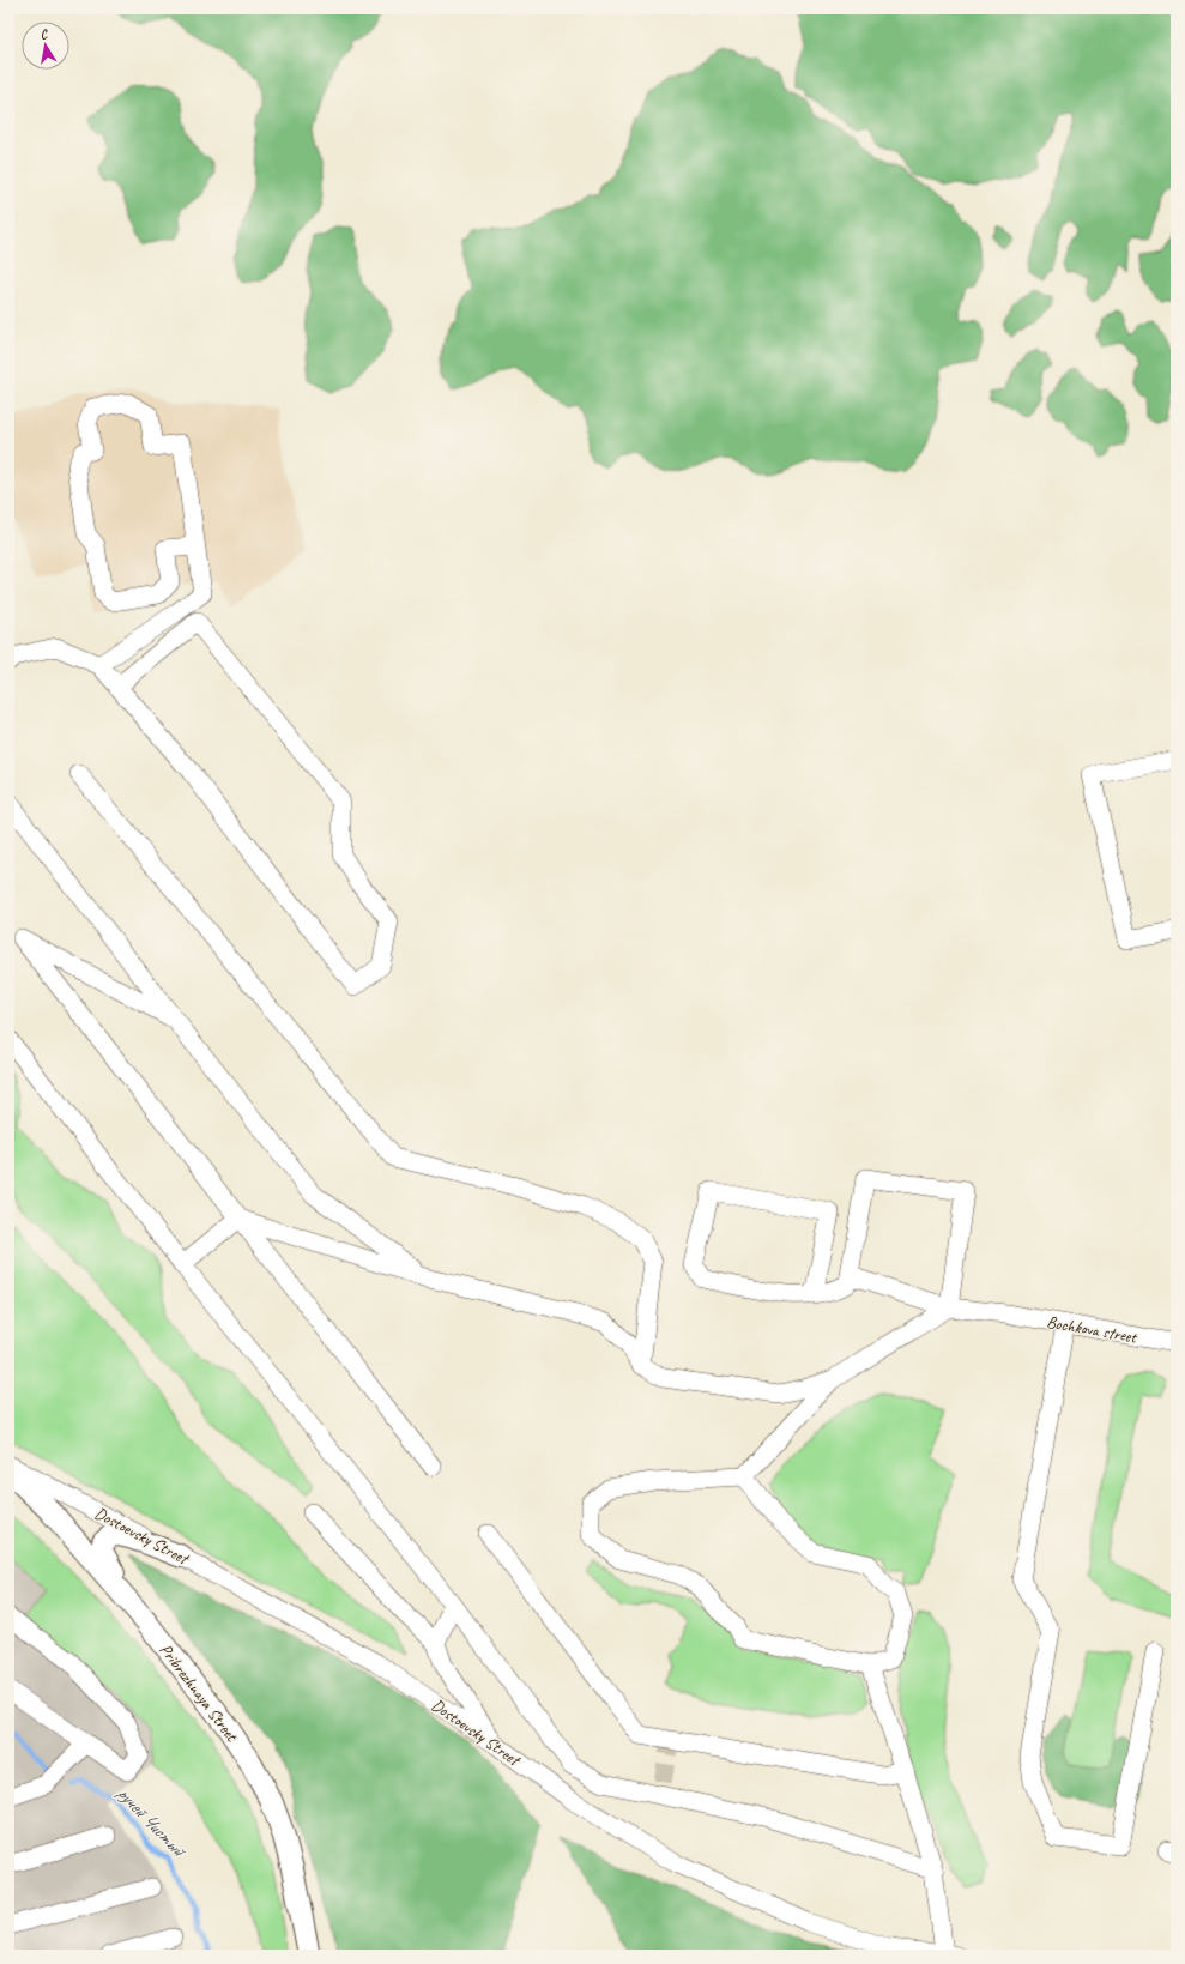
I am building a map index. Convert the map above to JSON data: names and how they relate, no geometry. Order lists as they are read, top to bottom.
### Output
{
  "streets": {
    "main road": ["Pribrezhnaya Street"],
    "street": ["Bochkova street", "Dostoevsky Street"]
  },
  "water": ["ручей Чистый"],
  "north": "top"
}
